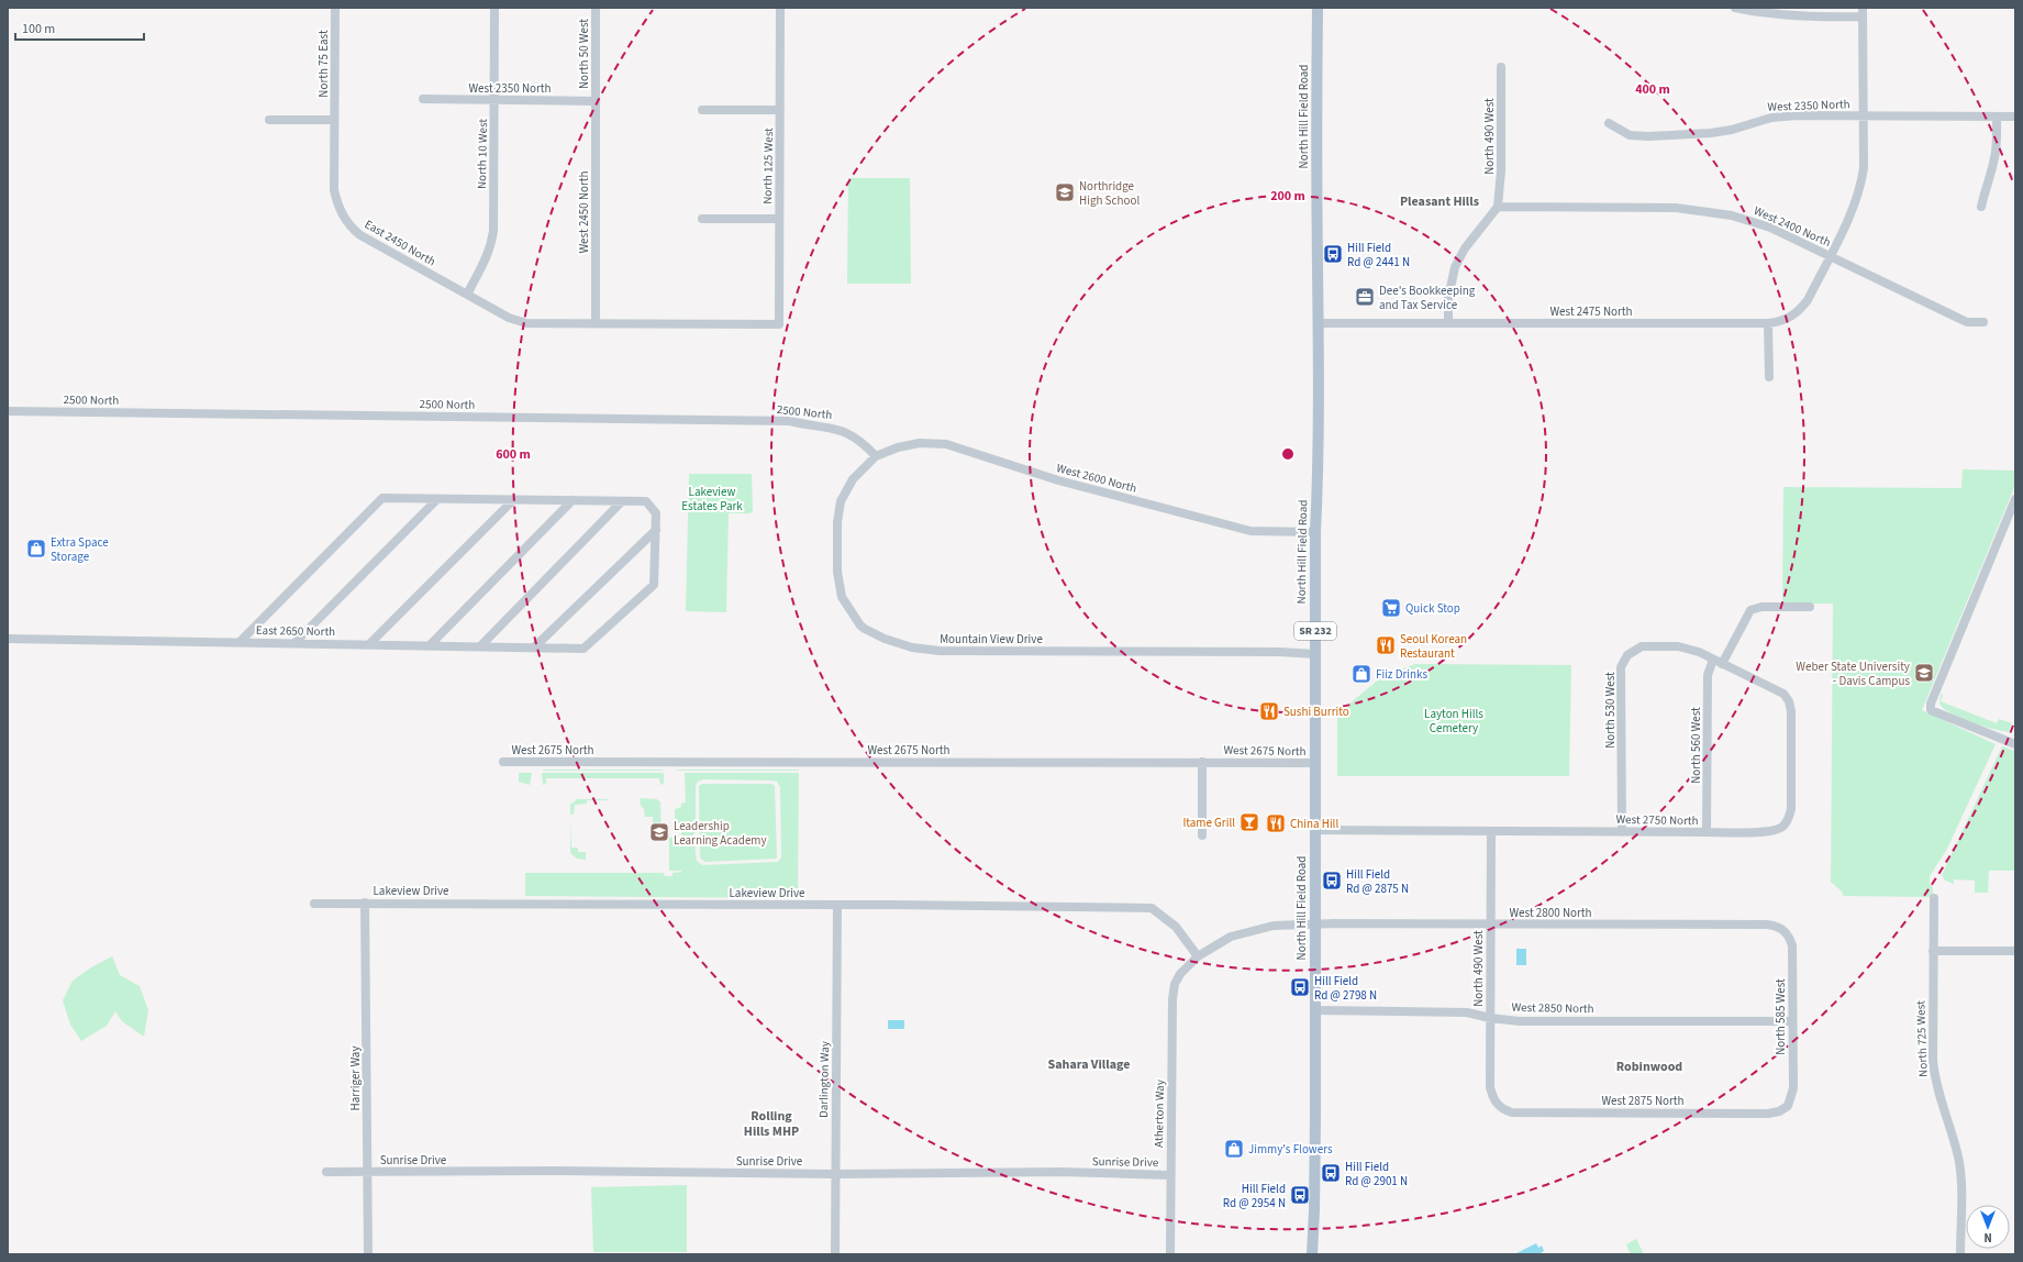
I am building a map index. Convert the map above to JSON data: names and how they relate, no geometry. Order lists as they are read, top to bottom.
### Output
{
  "streets": {
    "main road": ["North Hill Field Road", "SR 232"],
    "street": [
      "North 50 West",
      "North 75 East",
      "West 2350 North",
      "North 490 West",
      "North 10 West",
      "North 125 West",
      "West 2450 North",
      "West 2400 North",
      "East 2450 North",
      "West 2475 North",
      "2500 North",
      "West 2600 North",
      "East 2650 North",
      "Mountain View Drive",
      "North 530 West",
      "North 560 West",
      "West 2675 North",
      "West 2750 North",
      "Lakeview Drive",
      "West 2800 North",
      "West 2850 North",
      "North 585 West",
      "North 725 West",
      "Harriger Way",
      "Darlington Way",
      "West 2875 North",
      "Atherton Way",
      "Sunrise Drive"
    ]
  },
  "crossings": [
    ["North 50 West", "West 2350 North"],
    ["North 50 West", "West 2450 North"],
    ["North 75 East", "East 2450 North"],
    ["West 2350 North", "North 10 West"],
    ["West 2350 North", "West 2450 North"],
    ["West 2350 North", "West 2475 North"],
    ["North Hill Field Road", "West 2475 North"],
    ["North Hill Field Road", "West 2600 North"],
    ["North Hill Field Road", "Mountain View Drive"],
    ["North Hill Field Road", "West 2675 North"],
    ["North Hill Field Road", "West 2750 North"],
    ["North Hill Field Road", "West 2800 North"],
    ["North Hill Field Road", "West 2850 North"],
    ["North 490 West", "West 2400 North"],
    ["North 490 West", "West 2750 North"],
    ["North 490 West", "West 2800 North"],
    ["North 490 West", "West 2850 North"],
    ["North 490 West", "West 2875 North"],
    ["North 10 West", "East 2450 North"],
    ["North 125 West", "West 2450 North"],
    ["West 2400 North", "West 2475 North"],
    ["2500 North", "West 2600 North"],
    ["2500 North", "Mountain View Drive"],
    ["West 2600 North", "Mountain View Drive"],
    ["North 530 West", "North 560 West"],
    ["North 530 West", "West 2750 North"],
    ["North 560 West", "West 2750 North"],
    ["Lakeview Drive", "West 2800 North"],
    ["Lakeview Drive", "Harriger Way"],
    ["Lakeview Drive", "Darlington Way"],
    ["Lakeview Drive", "Atherton Way"],
    ["West 2800 North", "North 585 West"],
    ["West 2800 North", "Atherton Way"],
    ["West 2850 North", "North 585 West"],
    ["North 585 West", "West 2875 North"],
    ["Harriger Way", "Sunrise Drive"],
    ["Darlington Way", "Sunrise Drive"],
    ["Atherton Way", "Sunrise Drive"]
  ],
  "districts": [
    "Pleasant Hills",
    "Sahara Village",
    "Robinwood",
    "Rolling Hills MHP"
  ],
  "parks": ["Lakeview Estates Park", "Layton Hills Cemetery"],
  "places": {
    "school or university": ["Northridge High School", "Weber State University - Davis Campus", "Leadership Learning Academy"],
    "bus stop": [
      "Hill Field Rd @ 2441 N",
      "Hill Field Rd @ 2875 N",
      "Hill Field Rd @ 2798 N",
      "Hill Field Rd @ 2901 N",
      "Hill Field Rd @ 2954 N"
    ],
    "office": ["Dee's Bookkeeping and Tax Service"],
    "shop": ["Extra Space Storage", "Fiiz Drinks", "Jimmy's Flowers"],
    "supermarket": ["Quick Stop"],
    "restaurant": ["Seoul Korean Restaurant", "Sushi Burrito", "China Hill"],
    "bar": ["Itame Grill"]
  },
  "scale_bar": "100 m",
  "north": "bottom",
  "rings": ["400 m", "200 m", "600 m"]
}
